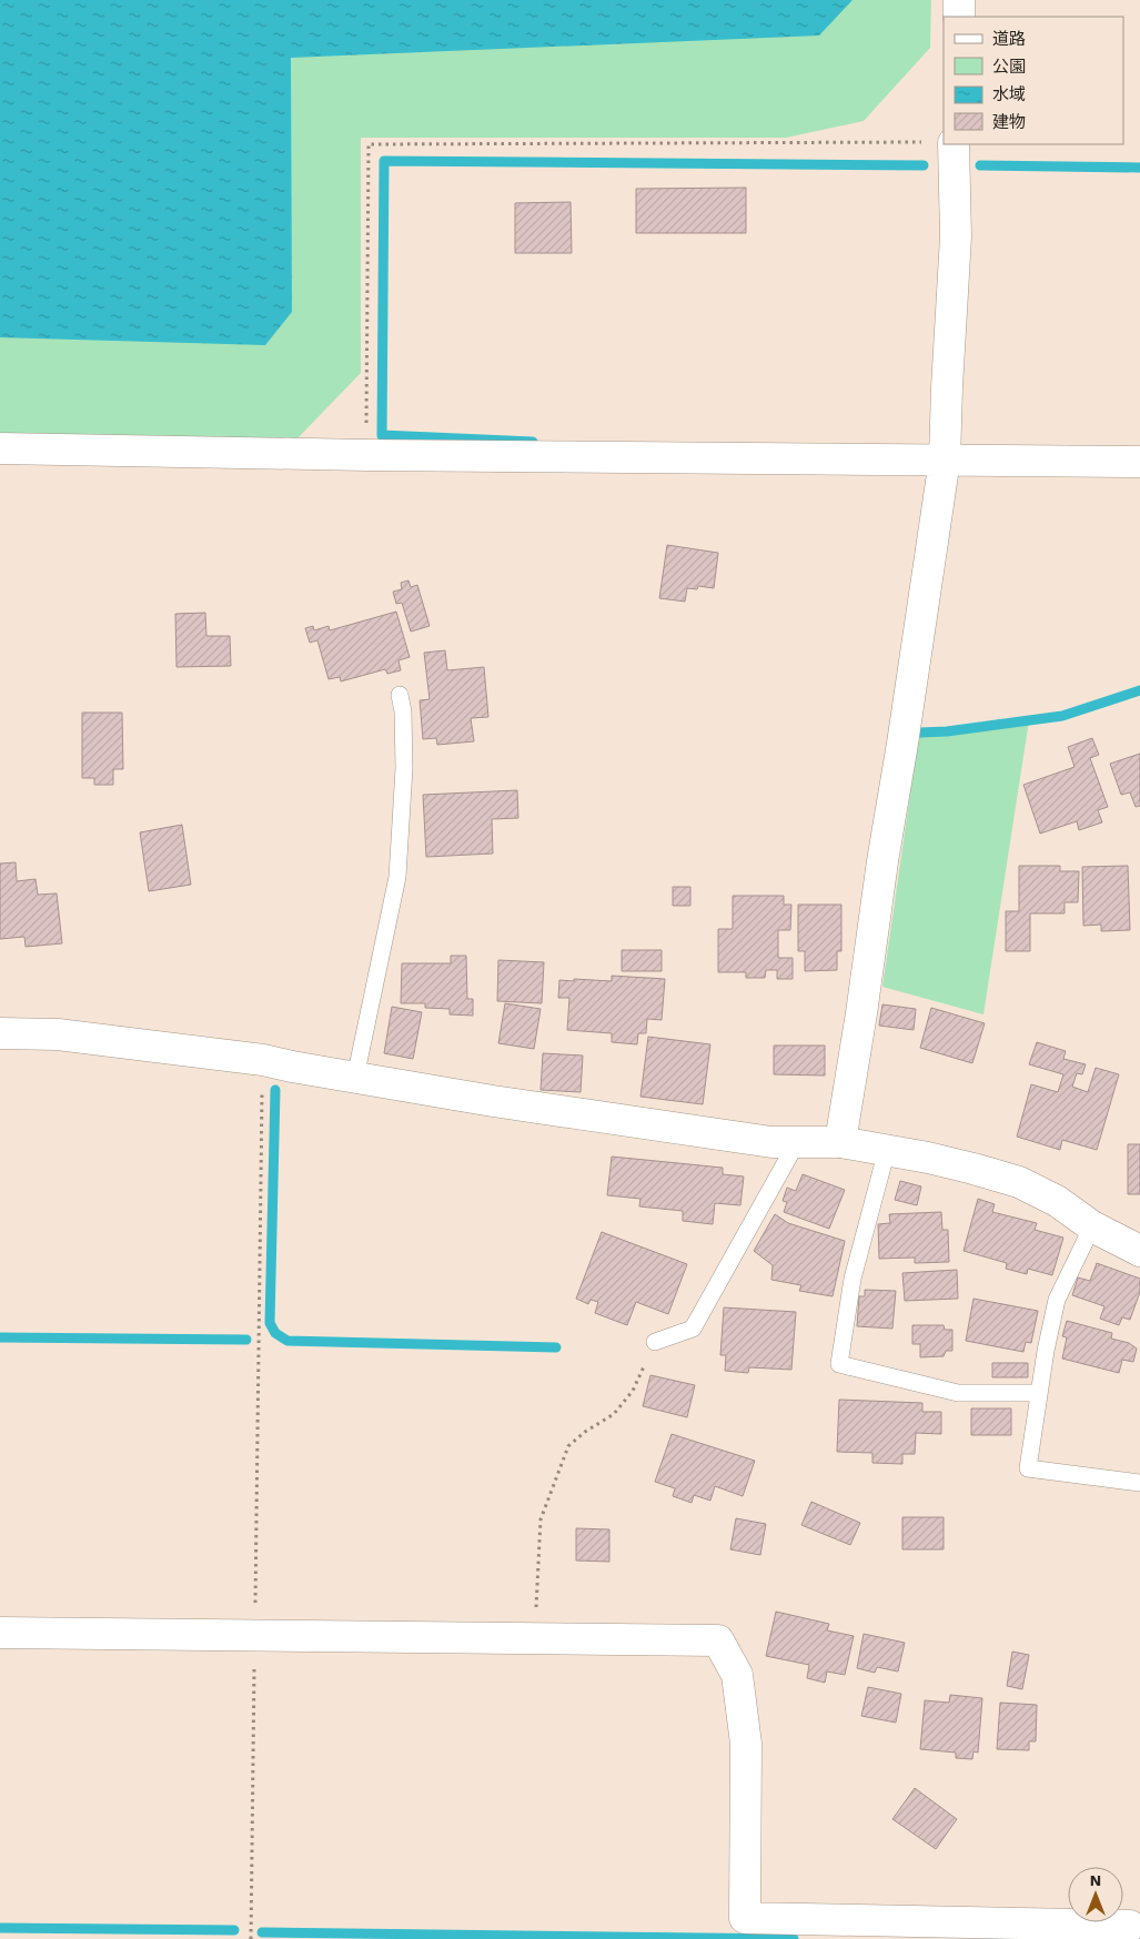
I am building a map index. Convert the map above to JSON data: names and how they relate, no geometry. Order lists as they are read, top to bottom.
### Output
{
  "legend": [
    "道路",
    "公園",
    "水域",
    "建物"
  ],
  "north": "top"
}
